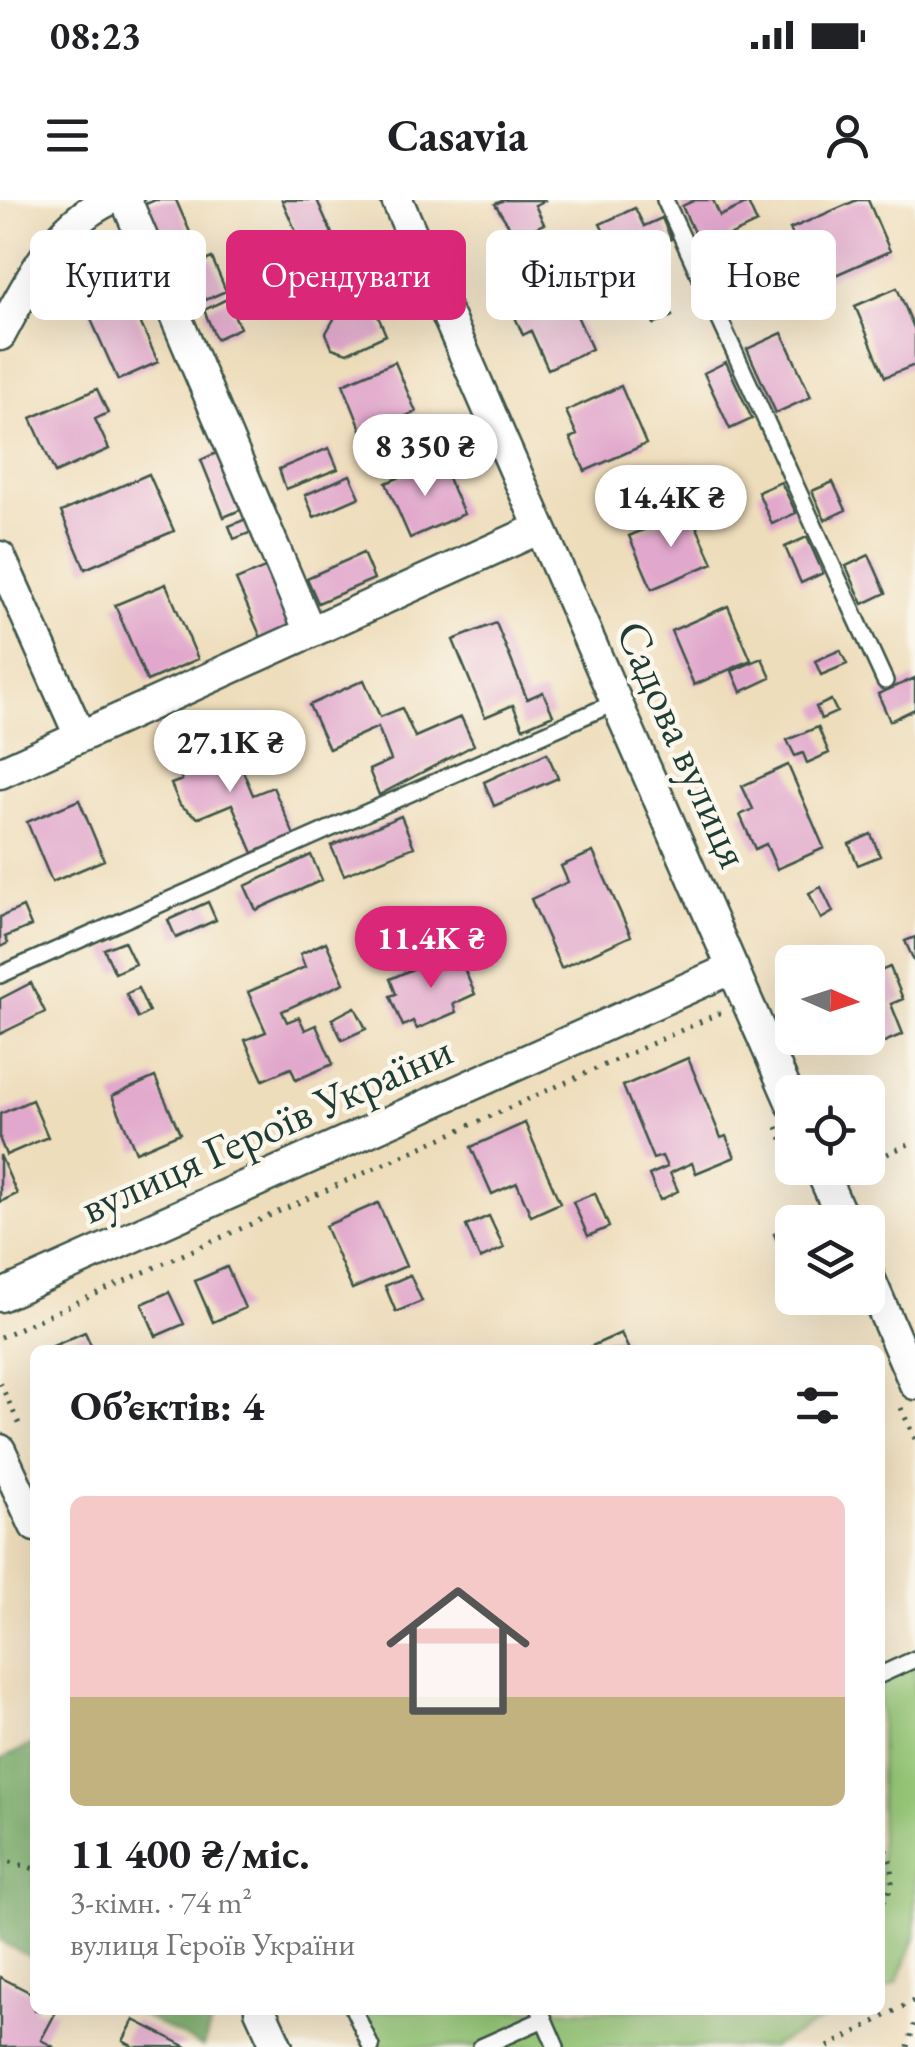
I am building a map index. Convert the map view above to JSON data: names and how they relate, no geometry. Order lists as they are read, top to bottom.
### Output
{
  "streets": {
    "street": ["Садова вулиця", "вулиця Героїв України"]
  },
  "crossings": [
    ["Садова вулиця", "вулиця Героїв України"]
  ],
  "north": "right",
  "page": {
    "status": "08:23",
    "header": "Casavia",
    "chip": [
      "Купити",
      "Орендувати",
      "Фільтри",
      "Нове"
    ],
    "price": [
      "8 350 ₴",
      "14.4K ₴",
      "27.1K ₴",
      "11.4K ₴"
    ],
    "heading": "Об’єктів: 4",
    "list": [
      {
        "name": "11 400 ₴/міс.",
        "note": "3-кімн. · 74 m² · вулиця Героїв України"
      }
    ]
  }
}
